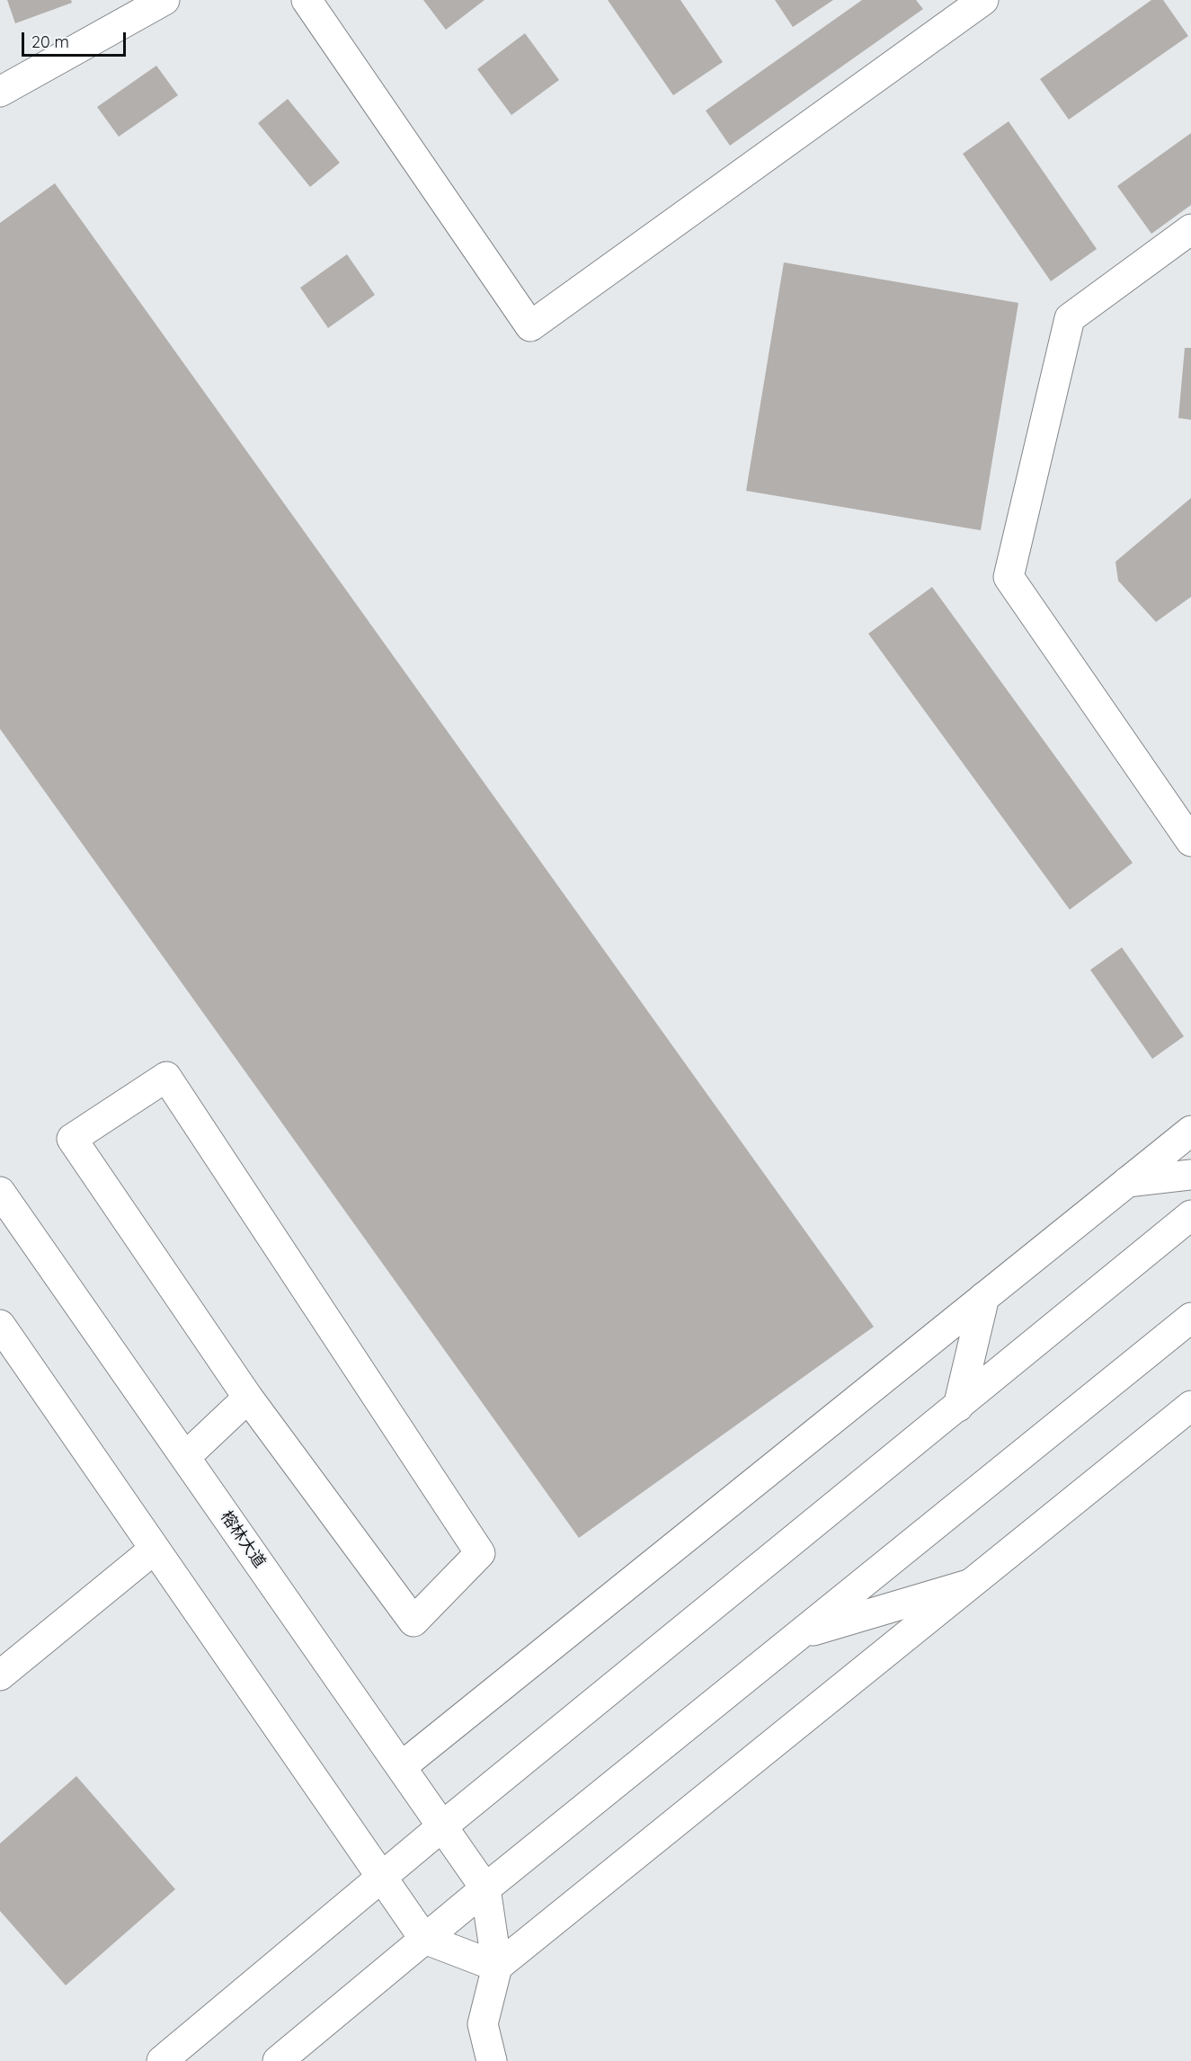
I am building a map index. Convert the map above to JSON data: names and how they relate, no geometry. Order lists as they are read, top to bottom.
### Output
{
  "streets": {
    "street": ["榕林大道"]
  },
  "scale_bar": "20 m"
}
